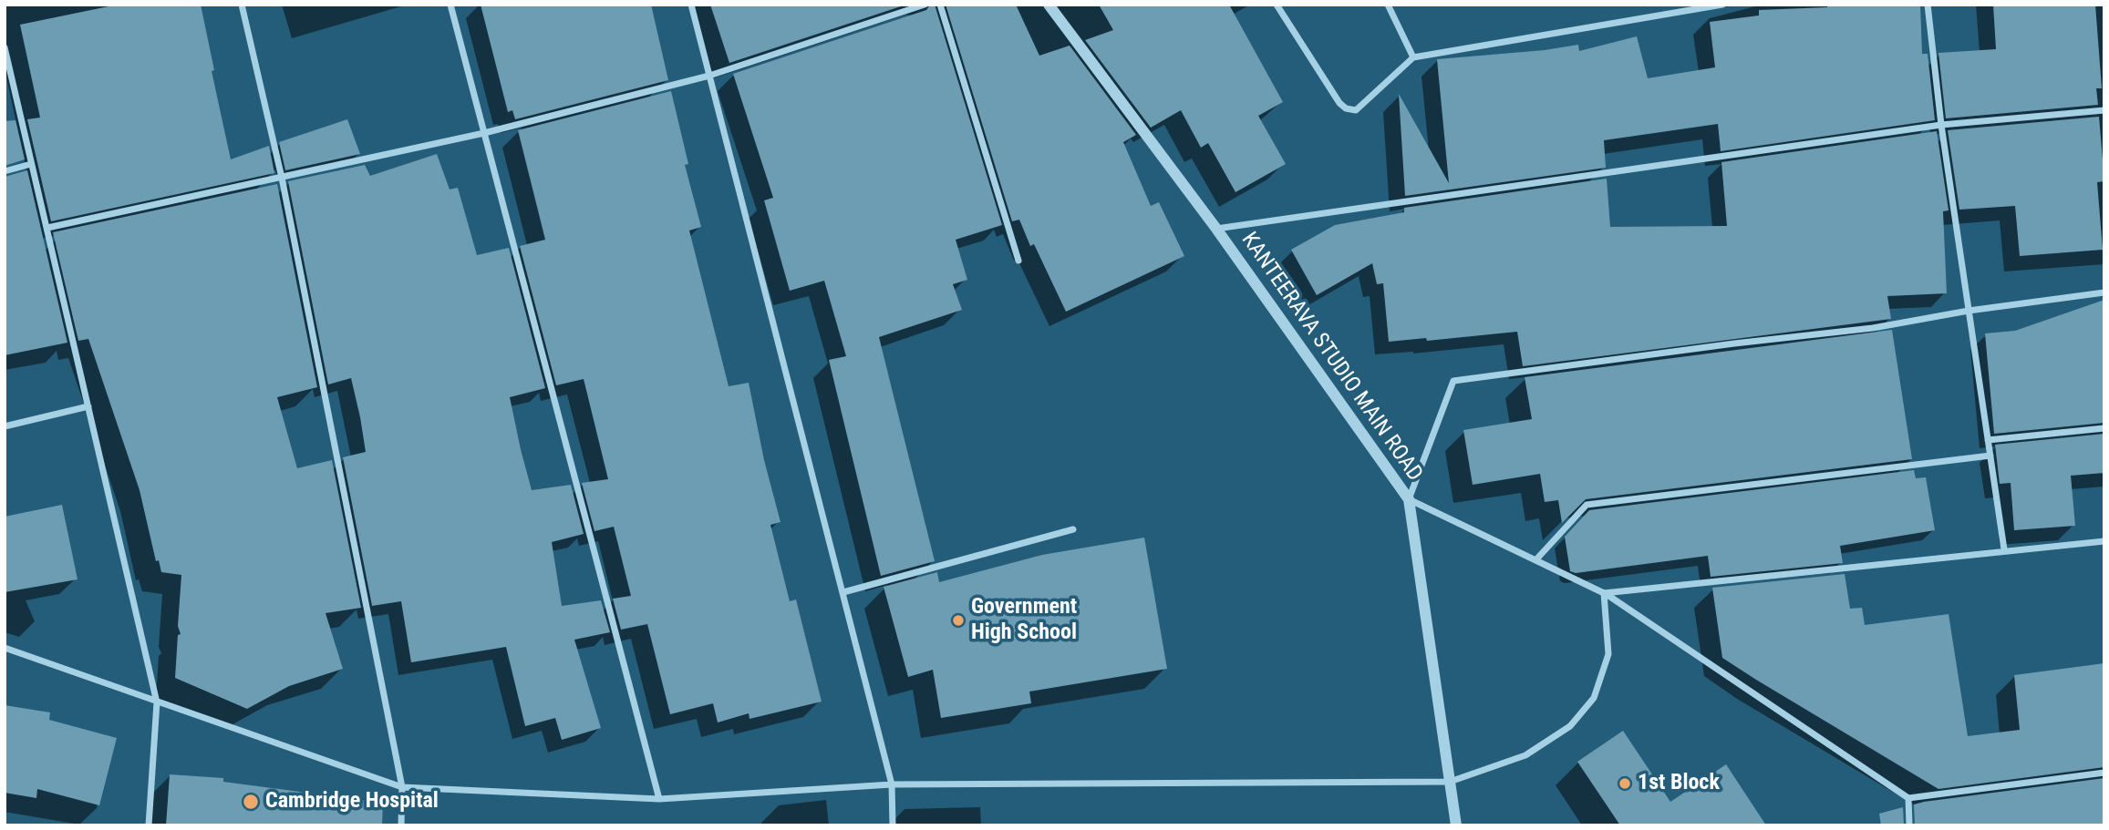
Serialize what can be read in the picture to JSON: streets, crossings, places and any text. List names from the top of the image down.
{
  "streets": {
    "street": ["KANTEERAVA STUDIO MAIN ROAD"]
  },
  "places": ["Government High School", "1st Block", "Cambridge Hospital"]
}
